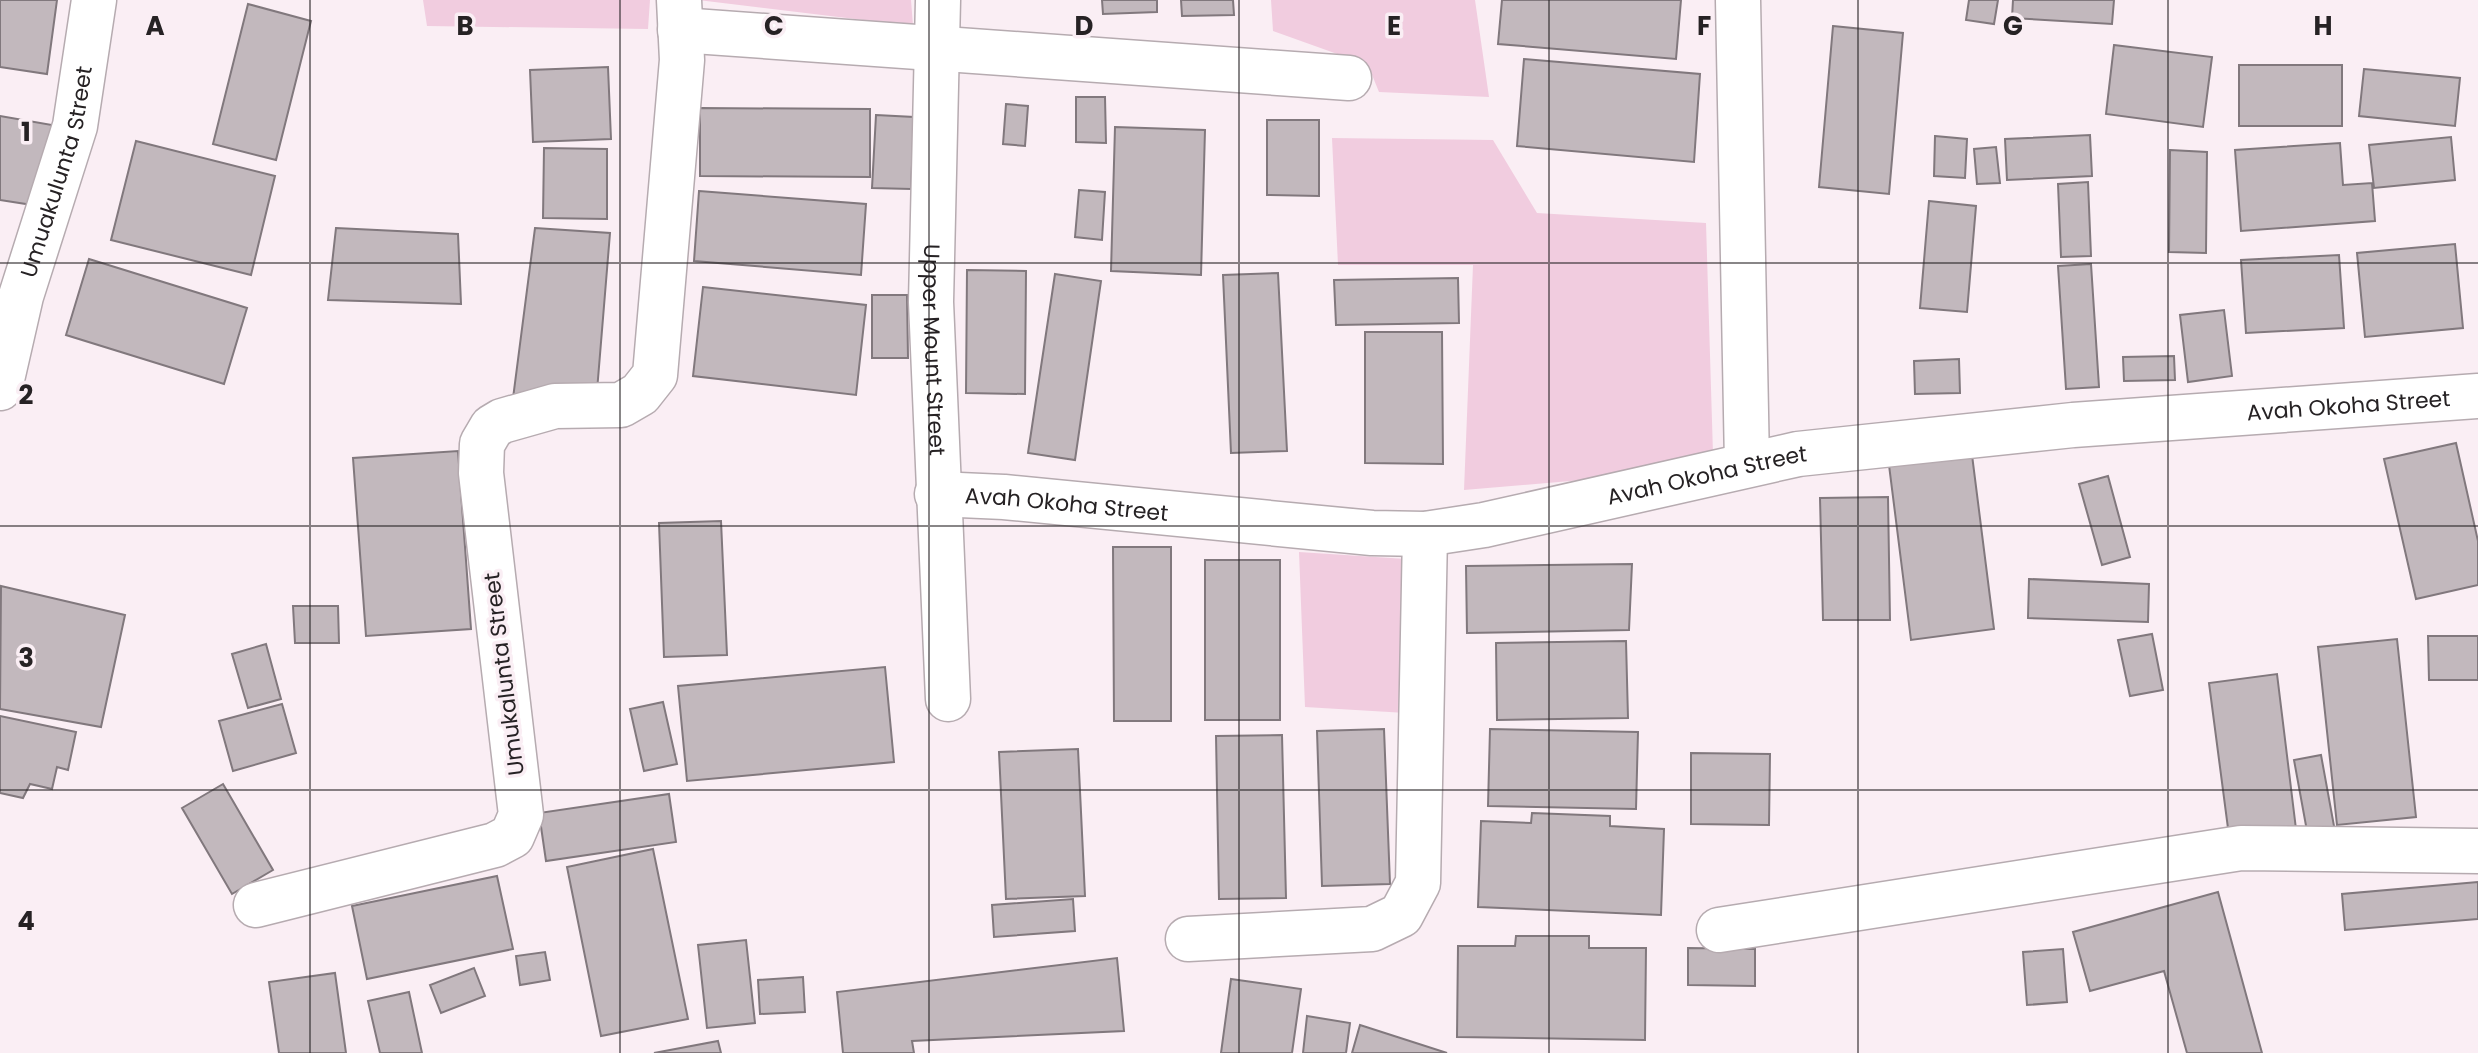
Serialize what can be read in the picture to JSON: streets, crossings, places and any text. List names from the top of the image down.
{
  "streets": {
    "street": [
      "Umuakulunta Street",
      "Upper Mount Street",
      "Avah Okoha Street",
      "Umukalunta Street"
    ]
  },
  "crossings": [
    ["Upper Mount Street", "Avah Okoha Street"]
  ],
  "grid": {
    "columns": [
      "A",
      "B",
      "C",
      "D",
      "E",
      "F",
      "G",
      "H"
    ],
    "rows": [
      "1",
      "2",
      "3",
      "4"
    ]
  }
}
